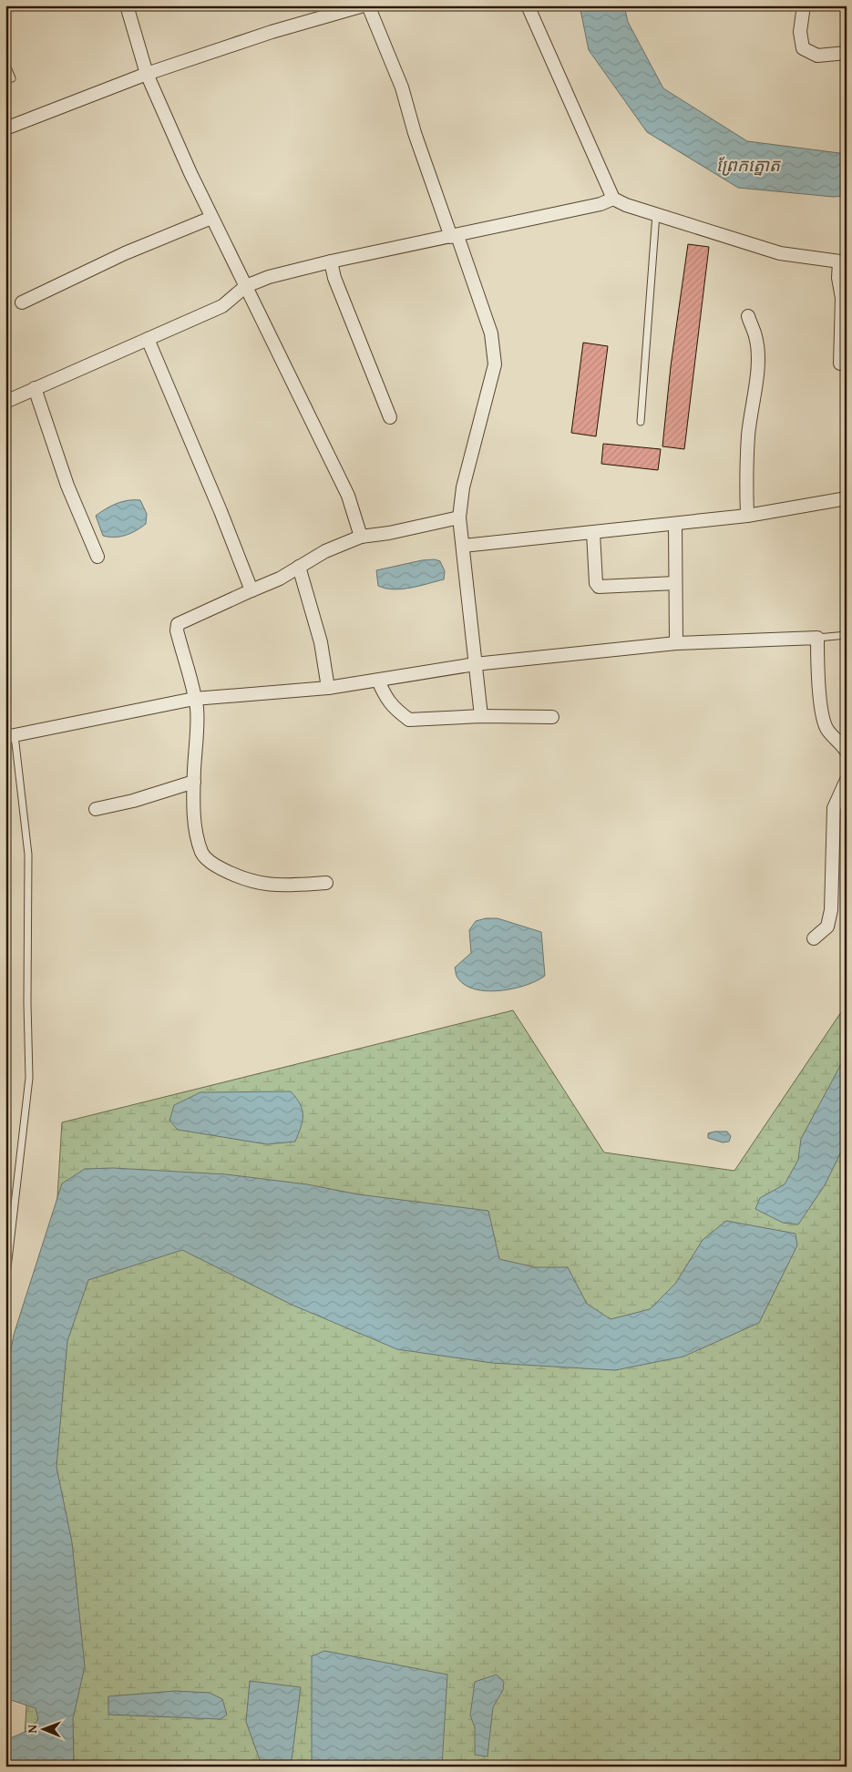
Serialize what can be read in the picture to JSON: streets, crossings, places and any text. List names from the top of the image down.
{
  "water": ["ព្រែកត្នោត"],
  "north": "left"
}
